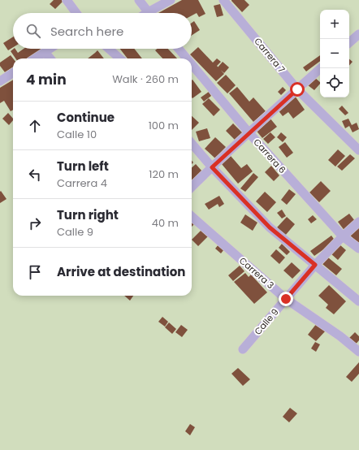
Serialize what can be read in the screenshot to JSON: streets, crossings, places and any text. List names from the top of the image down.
{
  "streets": {
    "street": [
      "Carrera 7",
      "Carrera 6",
      "Carrera 3",
      "Calle 9"
    ]
  },
  "crossings": [
    ["Carrera 6", "Calle 9"],
    ["Carrera 3", "Calle 9"]
  ],
  "page": {
    "map_buttons": ["+", "−"],
    "search": "Search here",
    "heading": ["4 min", "Walk · 260 m"],
    "list": [
      ["Continue", "Calle 10", "100 m"],
      ["Turn left", "Carrera 4", "120 m"],
      ["Turn right", "Calle 9", "40 m"],
      "Arrive at destination"
    ]
  }
}
